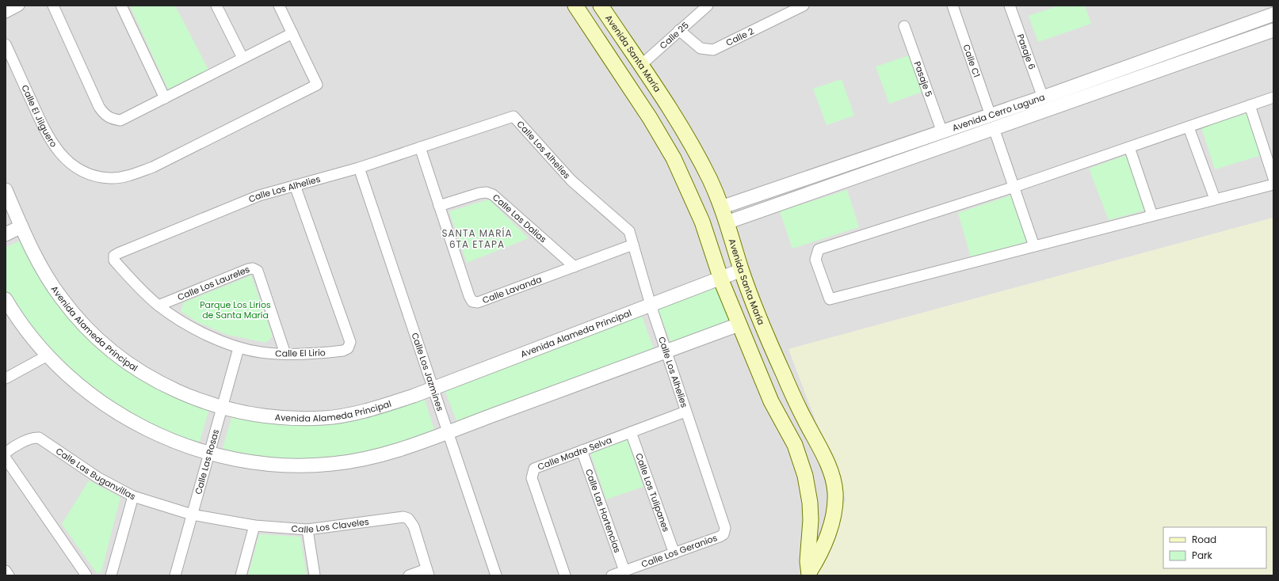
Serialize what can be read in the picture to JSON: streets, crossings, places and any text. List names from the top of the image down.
{
  "streets": {
    "main road": ["Avenida Santa María"],
    "street": [
      "Calle 25",
      "Calle 2",
      "Pasaje 6",
      "Calle C1",
      "Pasaje 5",
      "Avenida Cerro Laguna",
      "Calle El Jilguero",
      "Calle Los Alhelies",
      "Calle Las Dalias",
      "Calle Los Laureles",
      "Calle Lavanda",
      "Avenida Alameda Principal",
      "Calle El Lirio",
      "Calle Los Jazmines",
      "Calle Madre Selva",
      "Calle Las Rosas",
      "Calle Las Buganvillas",
      "Calle Los Tulipanes",
      "Calle Las Hortencias",
      "Calle Los Claveles",
      "Calle Los Geranios"
    ]
  },
  "crossings": [
    ["Calle 25", "Calle 2"],
    ["Calle 25", "Avenida Santa María"],
    ["Pasaje 6", "Avenida Cerro Laguna"],
    ["Avenida Santa María", "Avenida Cerro Laguna"],
    ["Avenida Santa María", "Avenida Alameda Principal"],
    ["Calle C1", "Avenida Cerro Laguna"],
    ["Pasaje 5", "Avenida Cerro Laguna"],
    ["Calle Los Alhelies", "Calle Lavanda"],
    ["Calle Los Alhelies", "Avenida Alameda Principal"],
    ["Calle Los Alhelies", "Calle El Lirio"],
    ["Calle Los Alhelies", "Calle Los Jazmines"],
    ["Calle Los Alhelies", "Calle Madre Selva"],
    ["Calle Los Alhelies", "Calle Los Geranios"],
    ["Calle Las Dalias", "Calle Lavanda"],
    ["Calle Los Laureles", "Calle El Lirio"],
    ["Avenida Alameda Principal", "Calle Los Jazmines"],
    ["Avenida Alameda Principal", "Calle Las Rosas"],
    ["Calle El Lirio", "Calle Las Rosas"],
    ["Calle Madre Selva", "Calle Los Tulipanes"],
    ["Calle Madre Selva", "Calle Las Hortencias"],
    ["Calle Las Rosas", "Calle Las Buganvillas"],
    ["Calle Las Rosas", "Calle Los Claveles"],
    ["Calle Las Buganvillas", "Calle Los Claveles"],
    ["Calle Los Tulipanes", "Calle Los Geranios"],
    ["Calle Las Hortencias", "Calle Los Geranios"]
  ],
  "districts": ["SANTA MARÍA 6TA ETAPA"],
  "parks": ["Parque Los Lirios de Santa María"],
  "legend": ["Road", "Park"]
}
